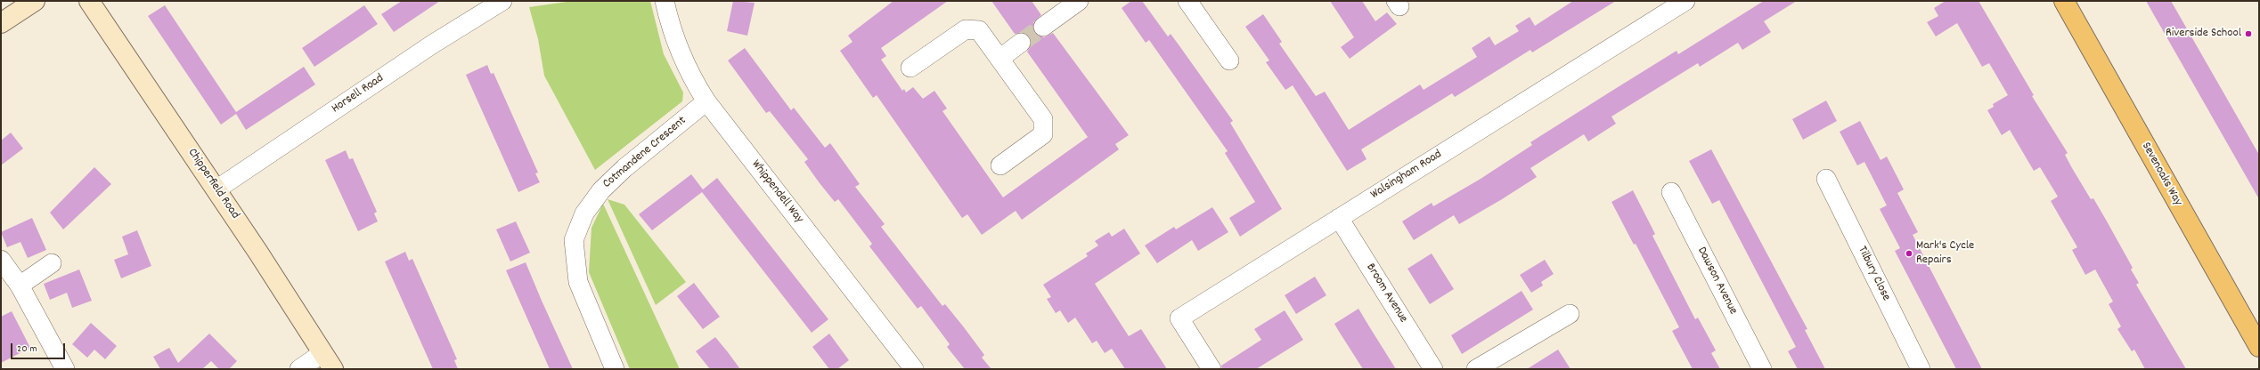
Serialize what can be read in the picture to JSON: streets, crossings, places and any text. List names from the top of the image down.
{
  "streets": {
    "main road": ["Sevenoaks Way"],
    "street": [
      "Horsell Road",
      "Cotmandene Crescent",
      "Walsingham Road",
      "Chipperfield Road",
      "Whippendell Way",
      "Tilbury Close",
      "Dawson Avenue",
      "Broom Avenue"
    ]
  },
  "crossings": [
    ["Horsell Road", "Chipperfield Road"],
    ["Cotmandene Crescent", "Whippendell Way"],
    ["Walsingham Road", "Broom Avenue"]
  ],
  "places": ["Riverside School", "Mark's Cycle Repairs"],
  "scale_bar": "20 m"
}
